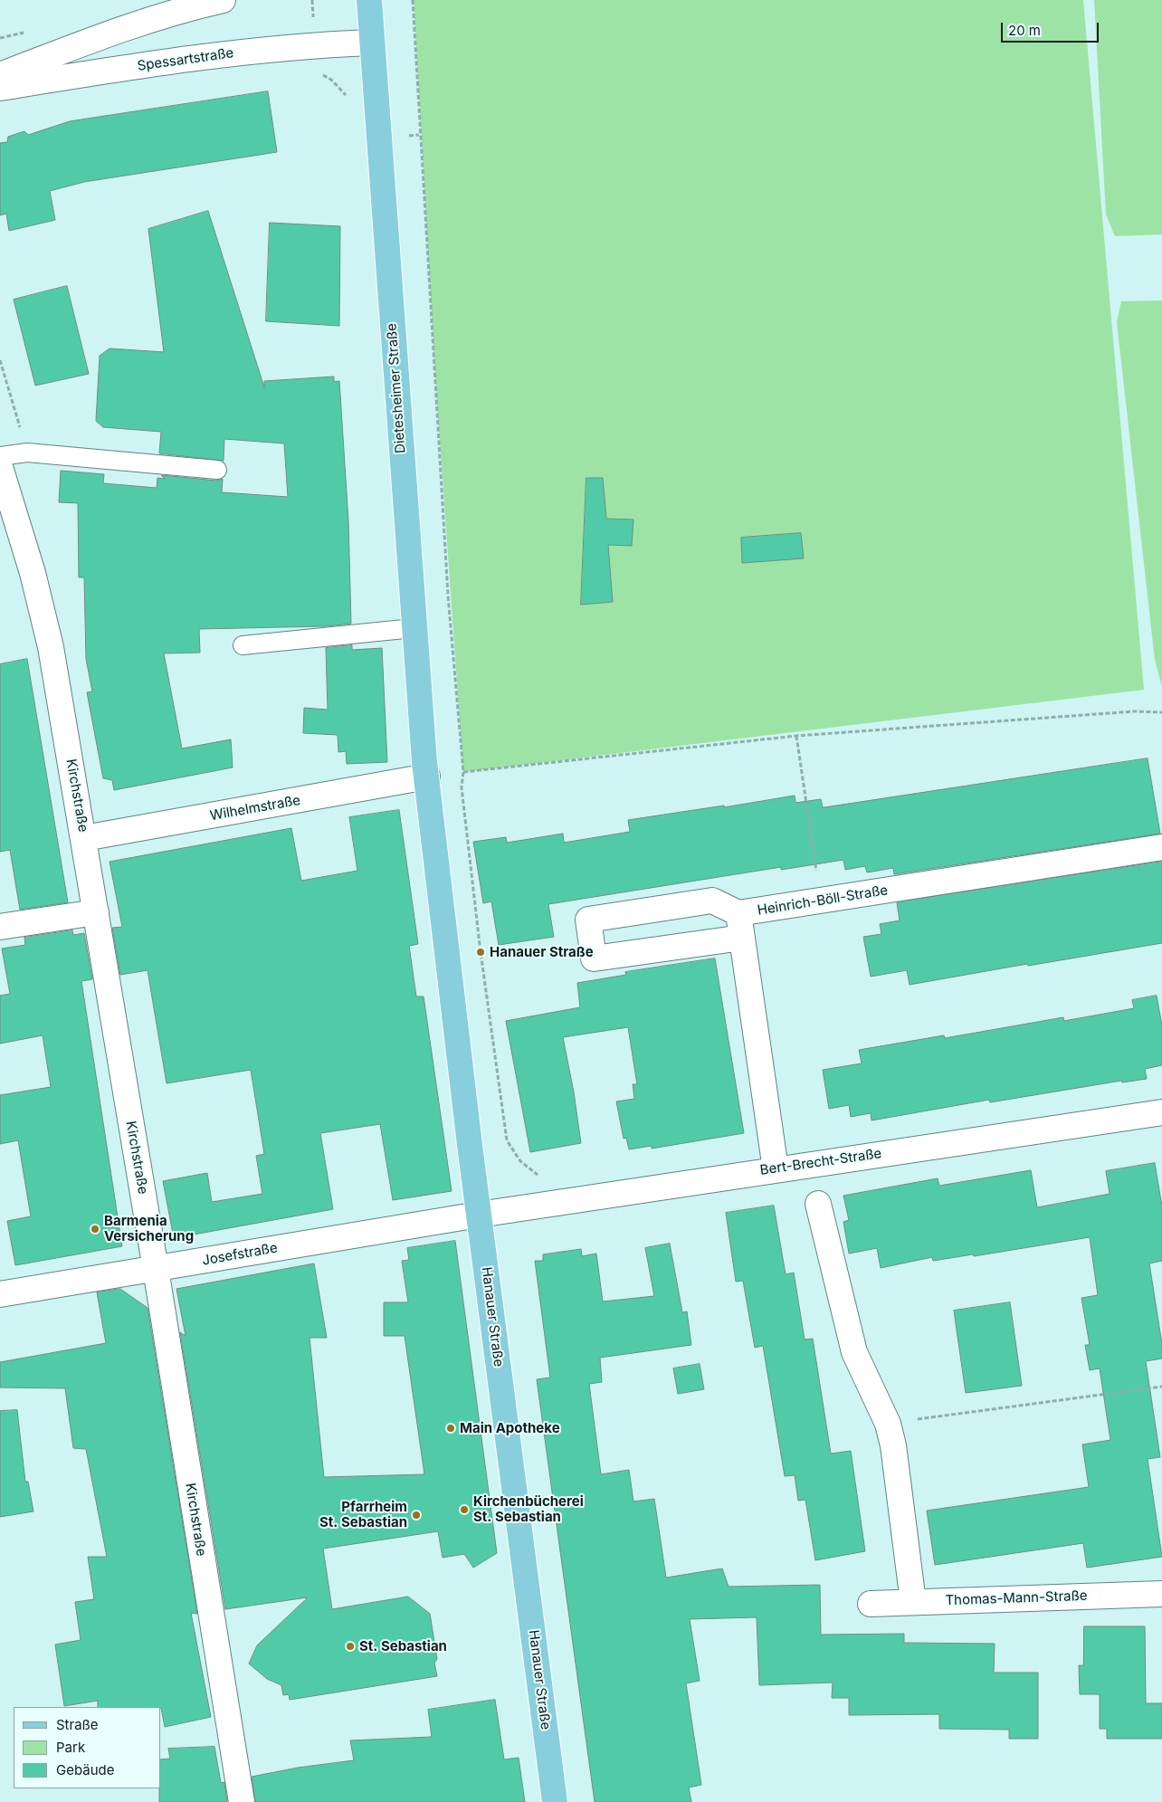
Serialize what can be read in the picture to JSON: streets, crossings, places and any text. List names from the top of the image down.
{
  "streets": {
    "main road": ["Dietesheimer Straße", "Hanauer Straße"],
    "street": [
      "Spessartstraße",
      "Kirchstraße",
      "Wilhelmstraße",
      "Heinrich-Böll-Straße",
      "Bert-Brecht-Straße",
      "Josefstraße",
      "Thomas-Mann-Straße"
    ]
  },
  "crossings": [
    ["Spessartstraße", "Dietesheimer Straße"],
    ["Dietesheimer Straße", "Wilhelmstraße"],
    ["Dietesheimer Straße", "Hanauer Straße"],
    ["Kirchstraße", "Wilhelmstraße"],
    ["Kirchstraße", "Josefstraße"],
    ["Wilhelmstraße", "Hanauer Straße"],
    ["Heinrich-Böll-Straße", "Bert-Brecht-Straße"],
    ["Bert-Brecht-Straße", "Josefstraße"],
    ["Bert-Brecht-Straße", "Hanauer Straße"],
    ["Josefstraße", "Hanauer Straße"]
  ],
  "places": [
    "Hanauer Straße",
    "Barmenia Versicherung",
    "Main Apotheke",
    "Kirchenbücherei St. Sebastian",
    "Pfarrheim St. Sebastian",
    "St. Sebastian"
  ],
  "legend": ["Straße", "Park", "Gebäude"],
  "scale_bar": "20 m"
}
